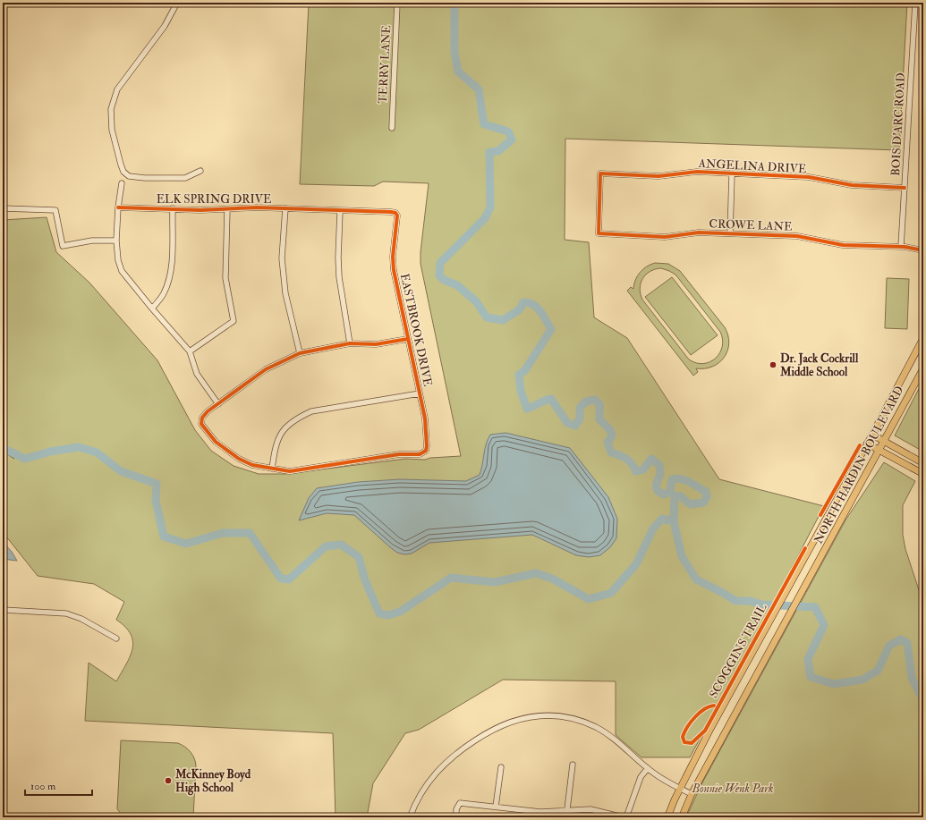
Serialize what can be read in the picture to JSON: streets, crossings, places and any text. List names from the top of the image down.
{
  "streets": {
    "main road": ["NORTH HARDIN BOULEVARD"],
    "street": [
      "TERRY LANE",
      "BOIS D'ARC ROAD",
      "ANGELINA DRIVE",
      "ELK SPRING DRIVE",
      "CROWE LANE",
      "EASTBROOK DRIVE"
    ],
    "cycle path": ["SCOGGINS TRAIL"]
  },
  "crossings": [
    ["BOIS D'ARC ROAD", "ANGELINA DRIVE"],
    ["BOIS D'ARC ROAD", "CROWE LANE"],
    ["ANGELINA DRIVE", "CROWE LANE"],
    ["ELK SPRING DRIVE", "EASTBROOK DRIVE"]
  ],
  "parks": ["Bonnie Wenk Park"],
  "places": ["Dr. Jack Cockrill Middle School", "McKinney Boyd High School"],
  "scale_bar": "100 m"
}
